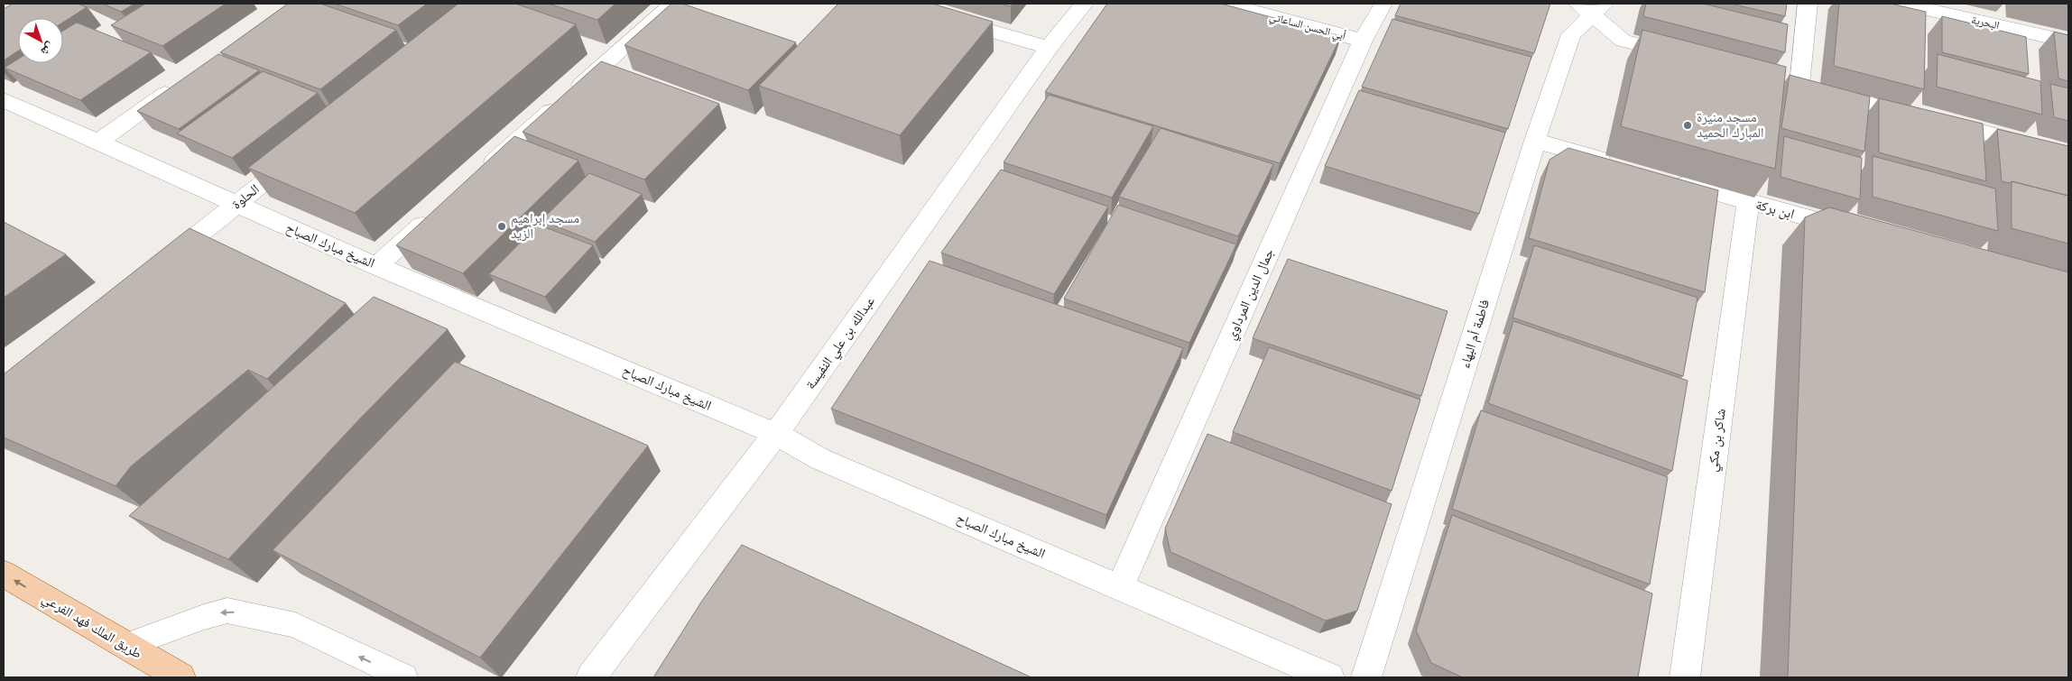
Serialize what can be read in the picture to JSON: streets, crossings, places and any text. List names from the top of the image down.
{
  "streets": {
    "main road": ["طريق الملك فهد الفرعي"],
    "street": [
      "البحرية",
      "أبي الحسن الساعاتي",
      "الحلوة",
      "ابن بركة",
      "الشيخ مبارك الصباح",
      "جمال الدين المرداوي",
      "فاطمة أم البهاء",
      "عبدالله بن علي النفيسة",
      "شاكر بن مكي"
    ]
  },
  "crossings": [
    ["أبي الحسن الساعاتي", "جمال الدين المرداوي"],
    ["الحلوة", "الشيخ مبارك الصباح"],
    ["ابن بركة", "شاكر بن مكي"],
    ["الشيخ مبارك الصباح", "جمال الدين المرداوي"],
    ["الشيخ مبارك الصباح", "عبدالله بن علي النفيسة"]
  ],
  "one_way": ["طريق الملك فهد الفرعي"],
  "places": ["مسجد منيرة المبارك الحميد", "مسجد إبراهيم الزيد"],
  "north": "bottom right"
}
